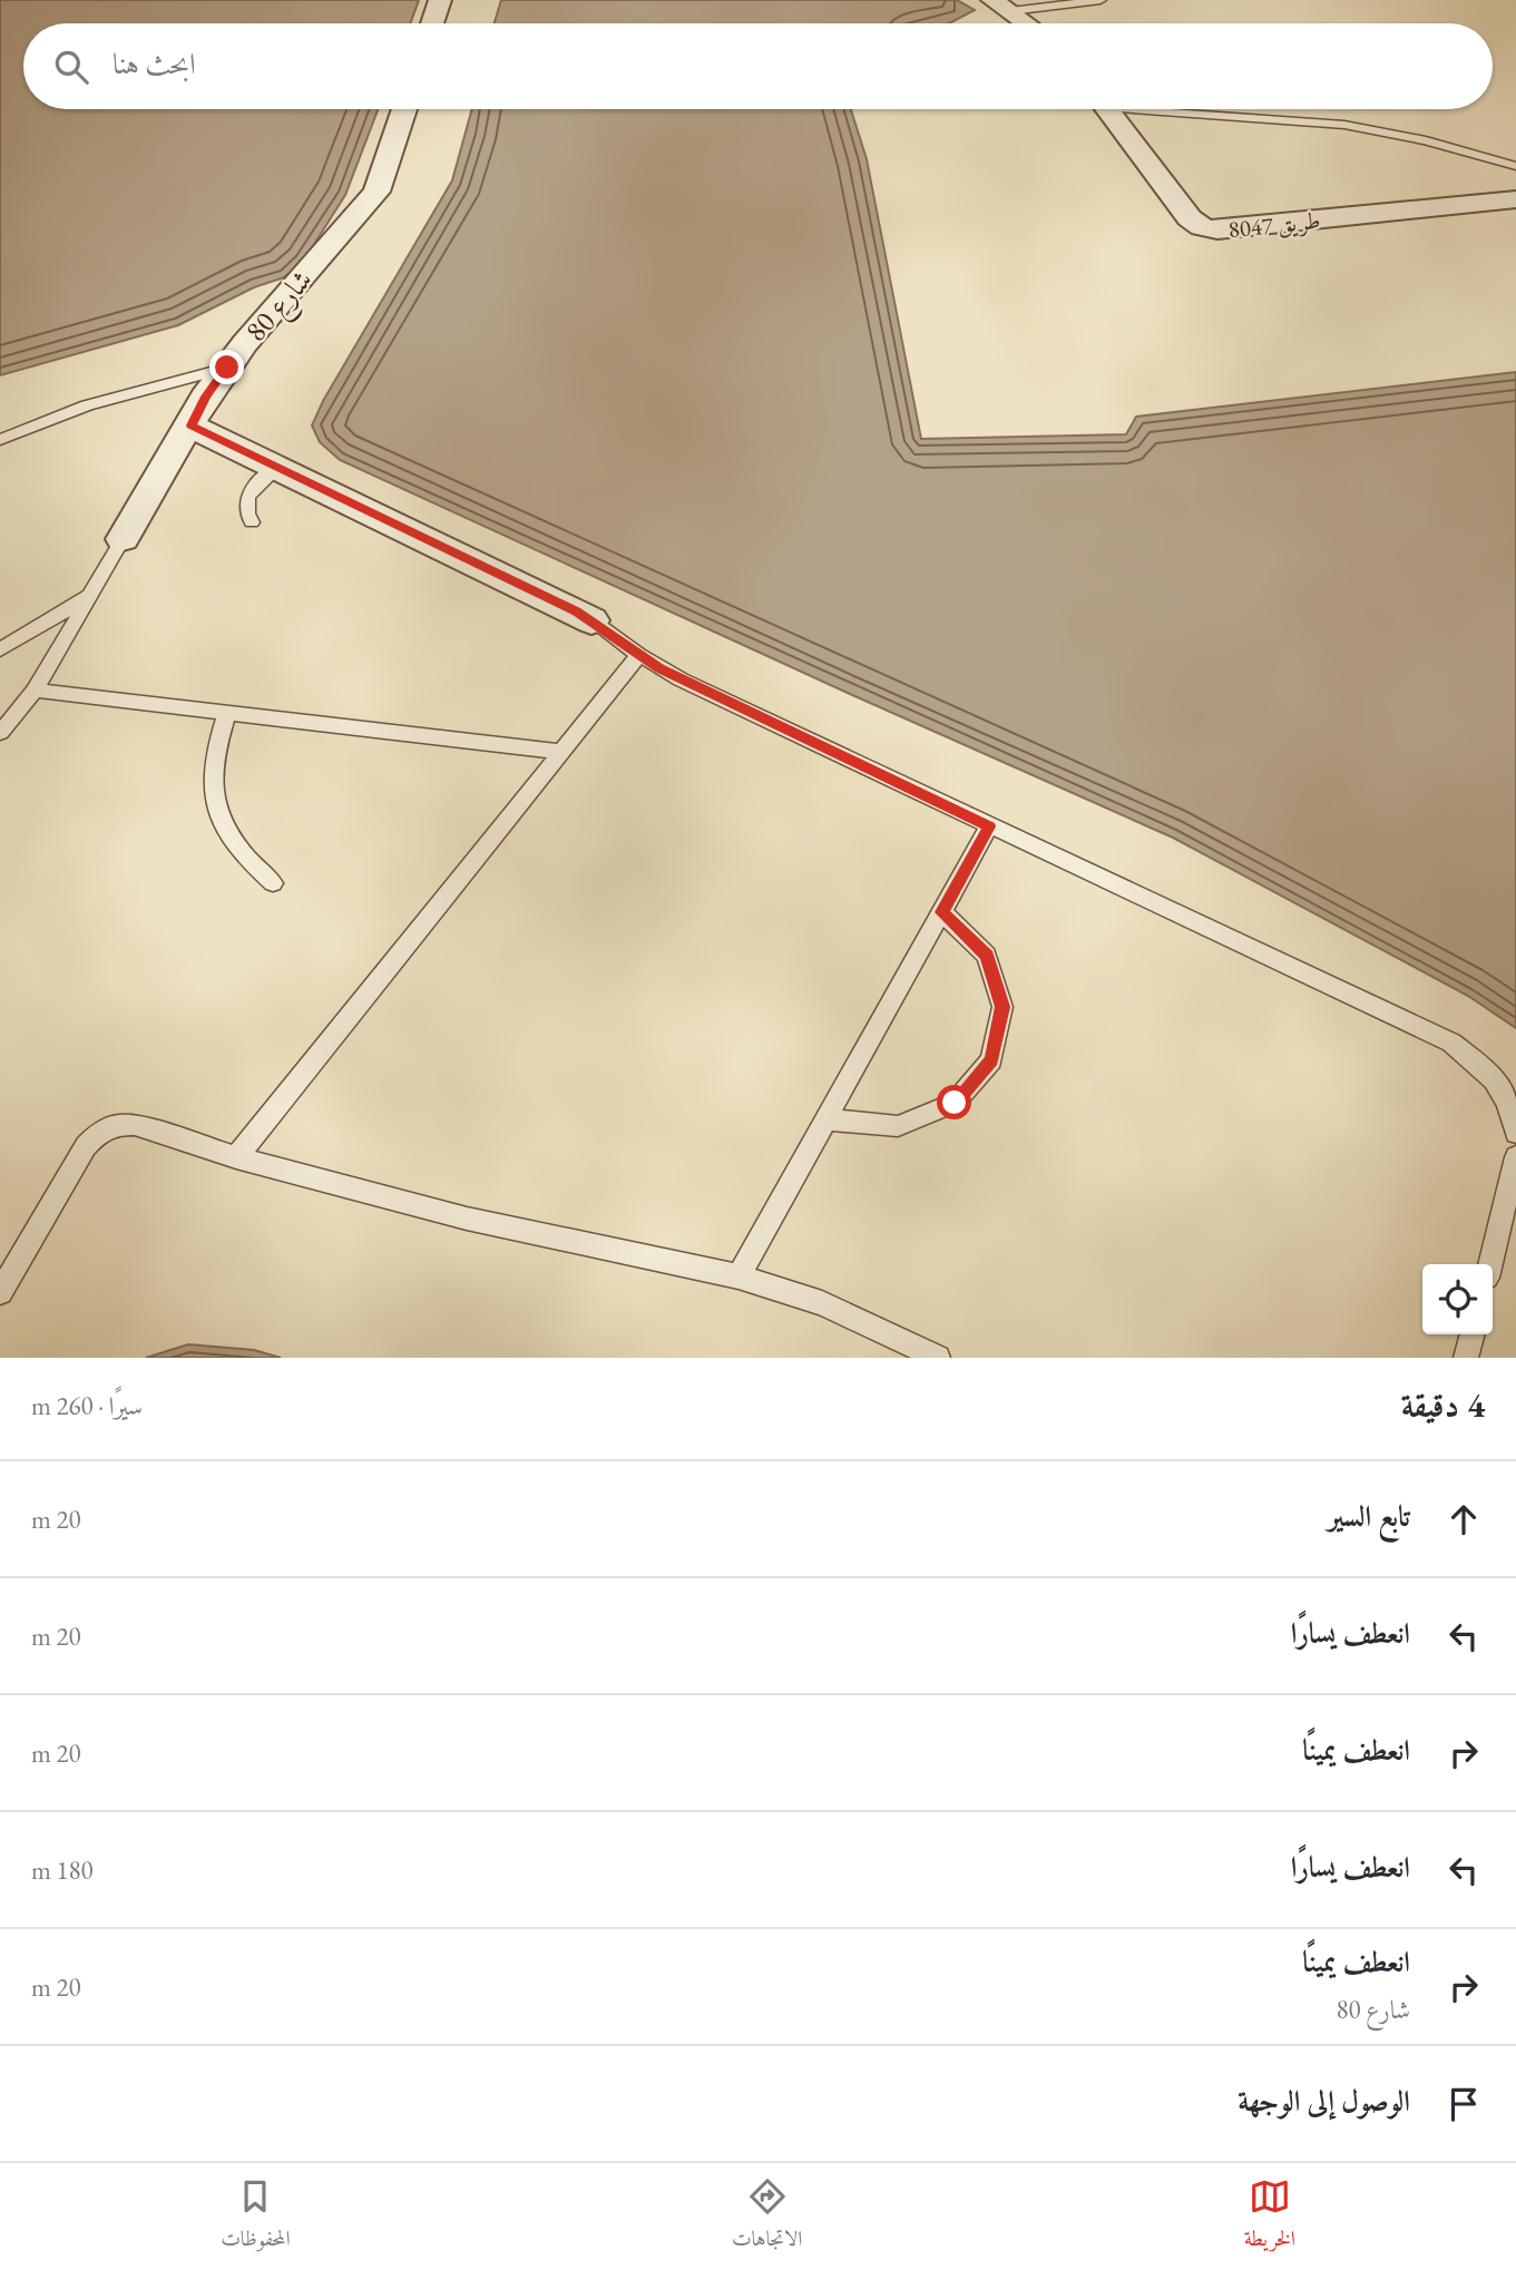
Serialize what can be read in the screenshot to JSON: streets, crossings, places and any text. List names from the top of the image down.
{
  "streets": {
    "street": ["طريق 8047", "شارع 80"]
  },
  "page": {
    "search": "ابحث هنا",
    "heading": ["4 دقيقة", "سيرًا · 260 m"],
    "list": [
      ["تابع السير", "20 m"],
      ["انعطف يسارًا", "20 m"],
      ["انعطف يمينًا", "20 m"],
      ["انعطف يسارًا", "180 m"],
      ["انعطف يمينًا", "شارع 80", "20 m"],
      "الوصول إلى الوجهة"
    ],
    "nav": ["الخريطة", "الاتجاهات", "المحفوظات"]
  }
}
